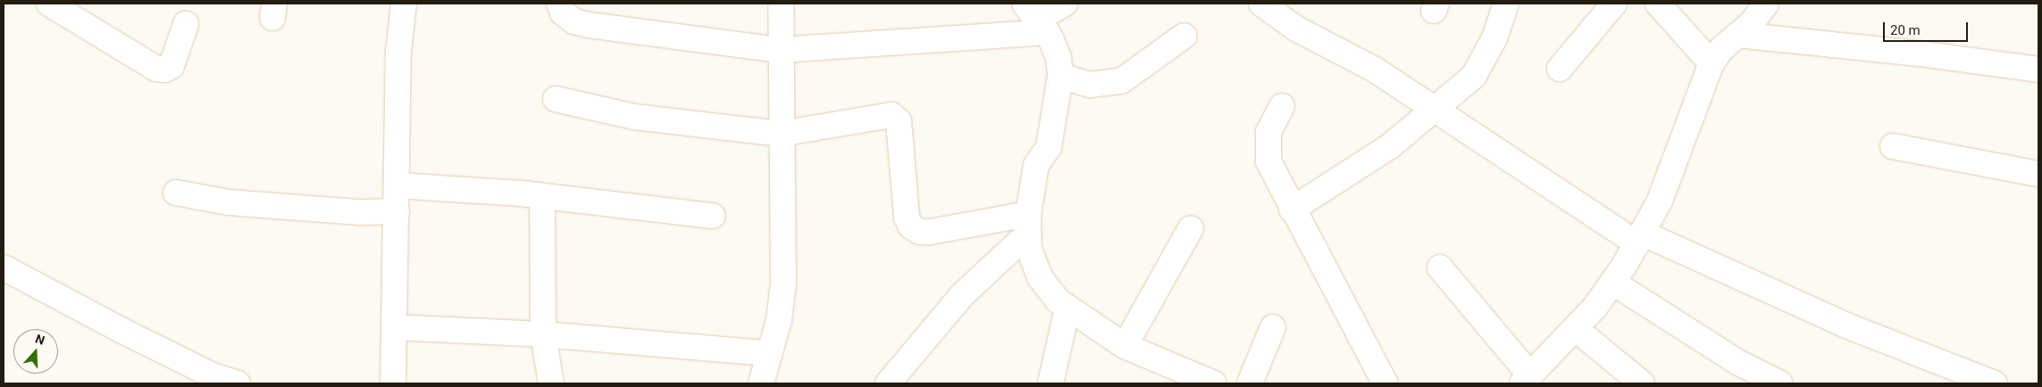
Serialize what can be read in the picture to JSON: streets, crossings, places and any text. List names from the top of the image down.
{
  "scale_bar": "20 m",
  "north": "top"
}
